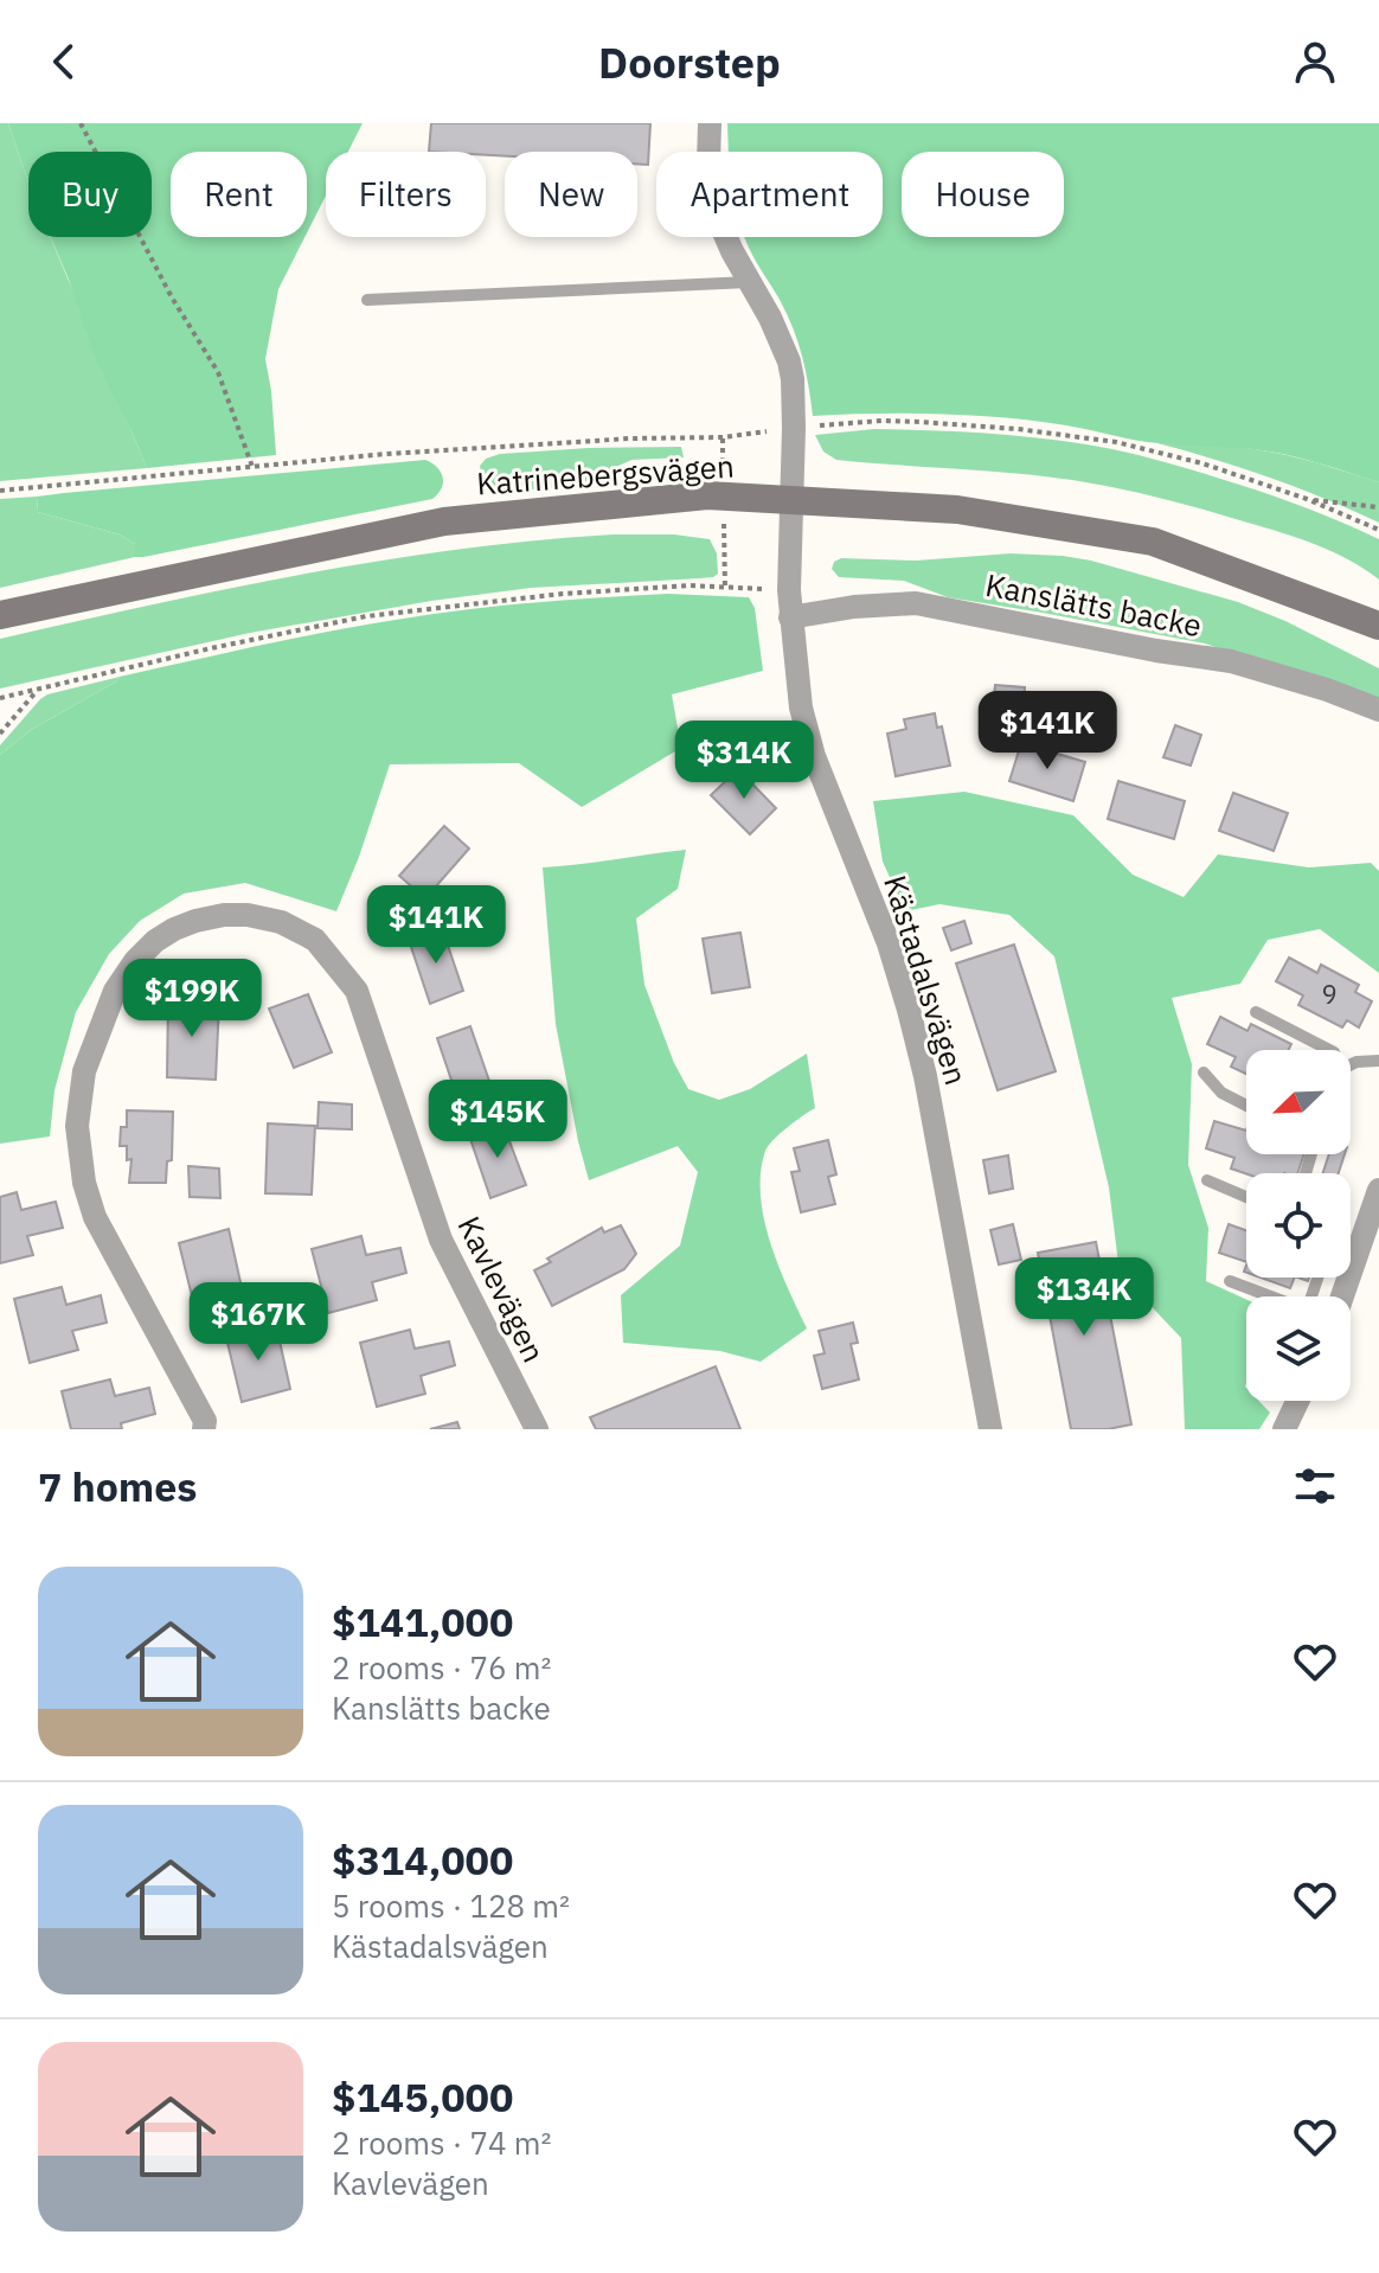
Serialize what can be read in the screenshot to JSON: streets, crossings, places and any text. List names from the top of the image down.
{
  "streets": {
    "street": [
      "Katrinebergsvägen",
      "Kanslätts backe",
      "Kästadalsvägen",
      "Kavlevägen"
    ]
  },
  "crossings": [
    ["Katrinebergsvägen", "Kästadalsvägen"],
    ["Kanslätts backe", "Kästadalsvägen"]
  ],
  "house_numbers": ["9"],
  "north": "bottom left",
  "page": {
    "header": "Doorstep",
    "chip": [
      "Buy",
      "Rent",
      "Filters",
      "New",
      "Apartment",
      "House"
    ],
    "price": [
      "$141K",
      "$314K",
      "$141K",
      "$199K",
      "$145K",
      "$134K",
      "$167K"
    ],
    "heading": "7 homes",
    "list": [
      {
        "name": "$141,000",
        "note": "2 rooms · 76 m² · Kanslätts backe"
      },
      {
        "name": "$314,000",
        "note": "5 rooms · 128 m² · Kästadalsvägen"
      },
      {
        "name": "$145,000",
        "note": "2 rooms · 74 m² · Kavlevägen"
      }
    ]
  }
}
